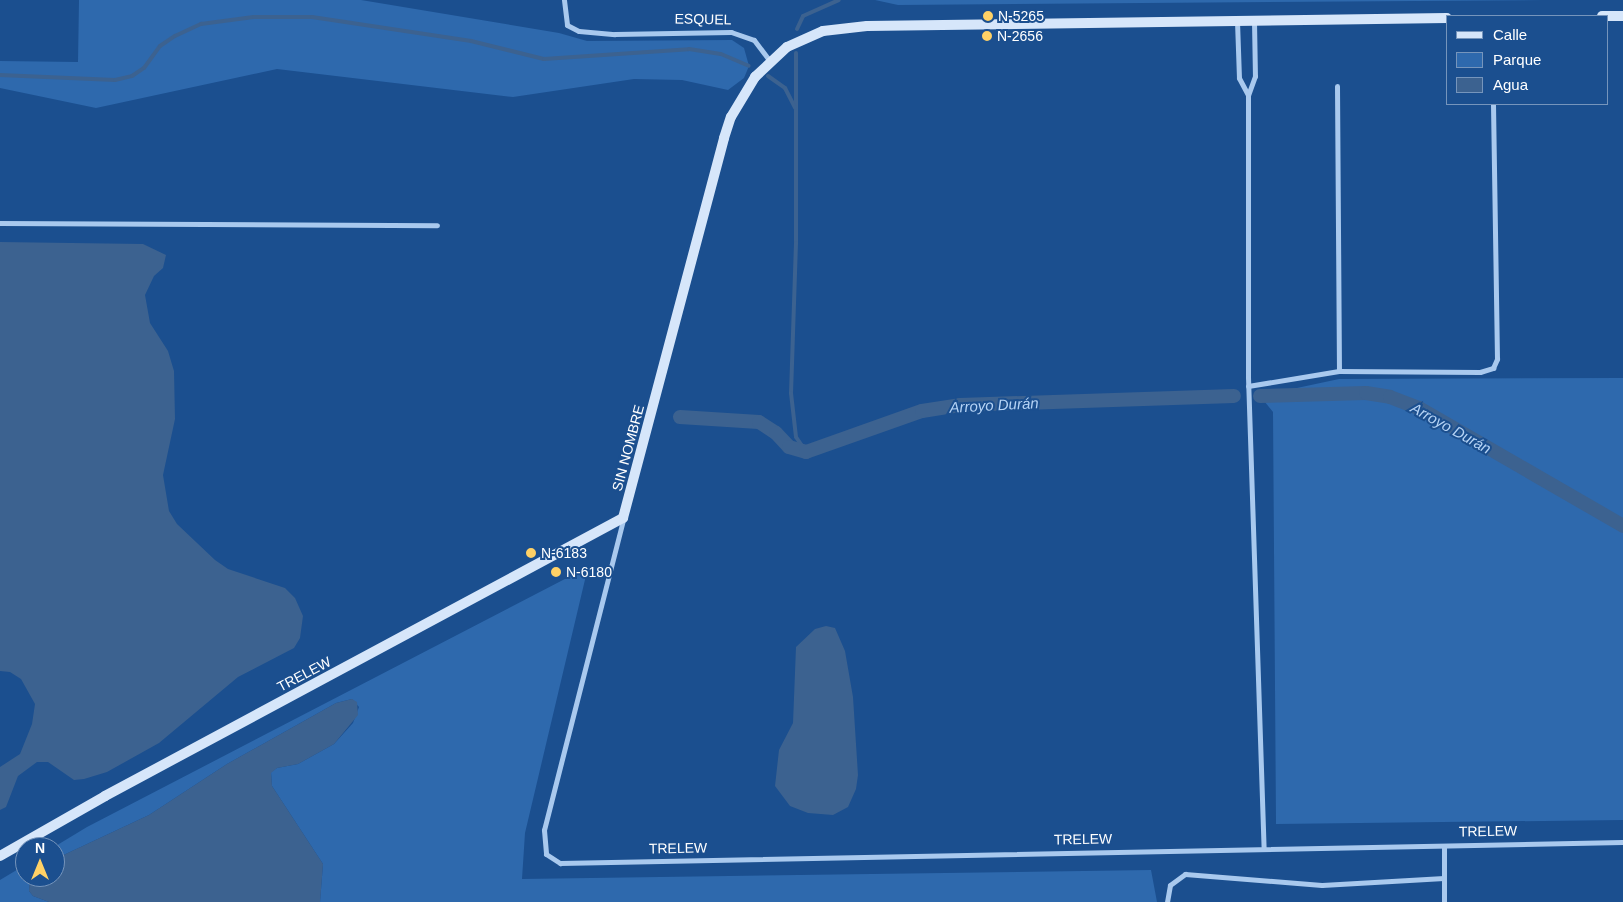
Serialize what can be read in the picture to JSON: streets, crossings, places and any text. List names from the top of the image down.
{
  "streets": {
    "main road": ["SIN NOMBRE", "TRELEW"],
    "street": ["ESQUEL"]
  },
  "crossings": [
    ["ESQUEL", "SIN NOMBRE"],
    ["SIN NOMBRE", "TRELEW"]
  ],
  "water": ["Arroyo Durán"],
  "places": [
    "N-5265",
    "N-2656",
    "N-6183",
    "N-6180"
  ],
  "legend": ["Calle", "Parque", "Agua"],
  "north": "top"
}
